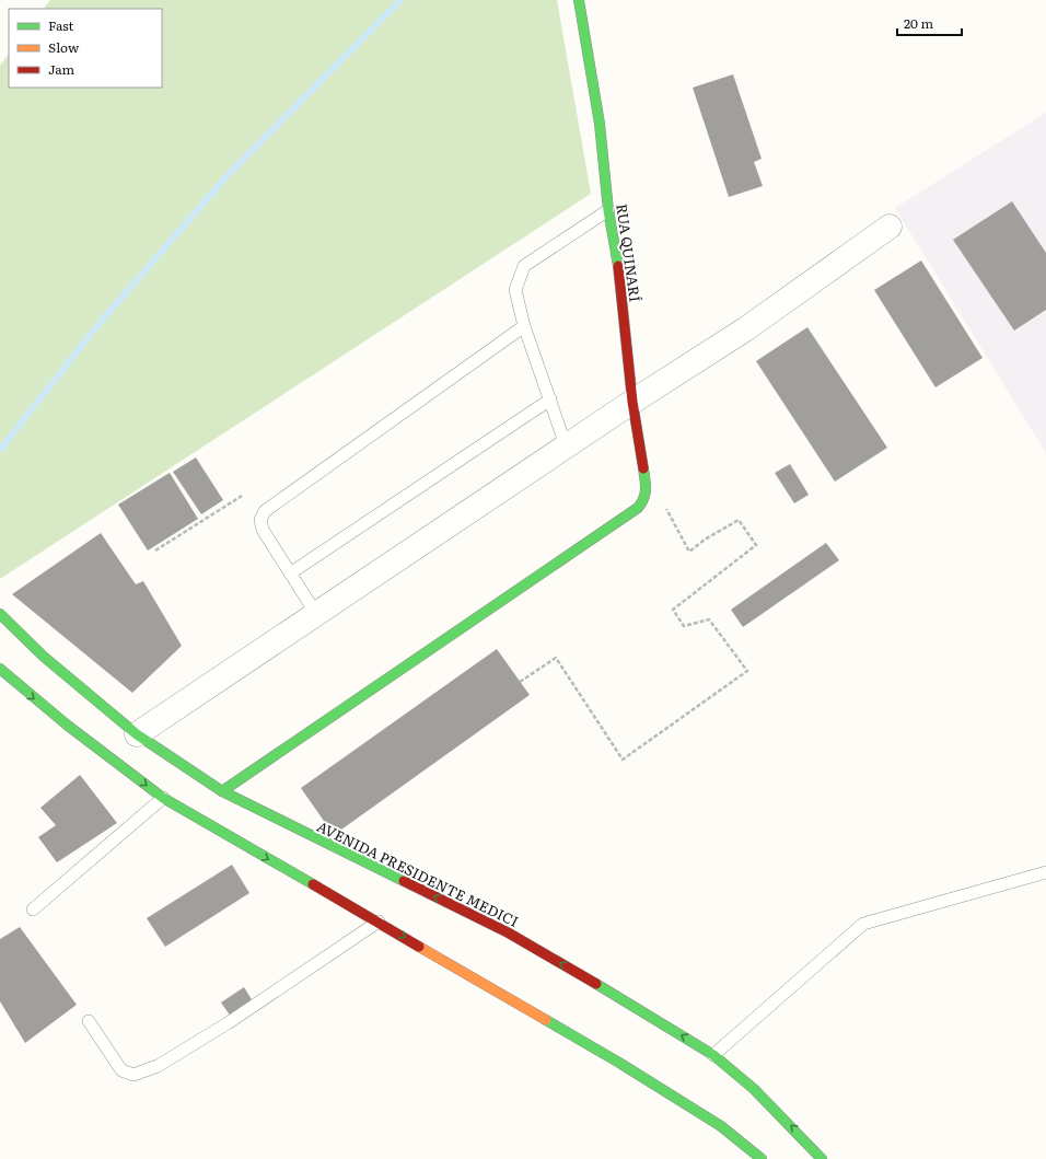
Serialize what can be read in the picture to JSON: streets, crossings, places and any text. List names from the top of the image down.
{
  "streets": {
    "street": ["RUA QUINARÍ", "AVENIDA PRESIDENTE MEDICI"]
  },
  "legend": ["Fast", "Slow", "Jam"],
  "scale_bar": "20 m"
}
